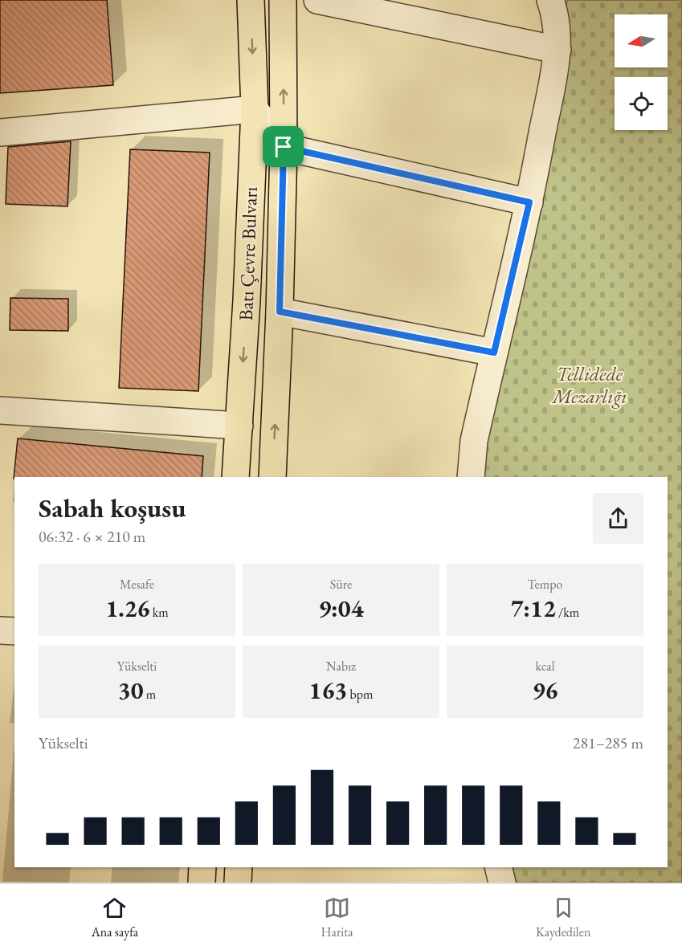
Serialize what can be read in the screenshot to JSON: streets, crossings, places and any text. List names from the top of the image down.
{
  "streets": {
    "main road": ["Batı Çevre Bulvarı"]
  },
  "parks": ["Tellidede Mezarlığı"],
  "north": "left",
  "page": {
    "heading": ["Sabah koşusu", "06:32 · 6 × 210 m"],
    "stats": [
      ["Mesafe", "1.26 km"],
      ["Süre", "9:04"],
      ["Tempo", "7:12 /km"],
      ["Yükselti", "30 m"],
      ["Nabız", "163 bpm"],
      ["kcal", "96"]
    ],
    "chart": ["Yükselti", "281–285 m"],
    "tabs": ["Ana sayfa", "Harita", "Kaydedilen"]
  }
}
